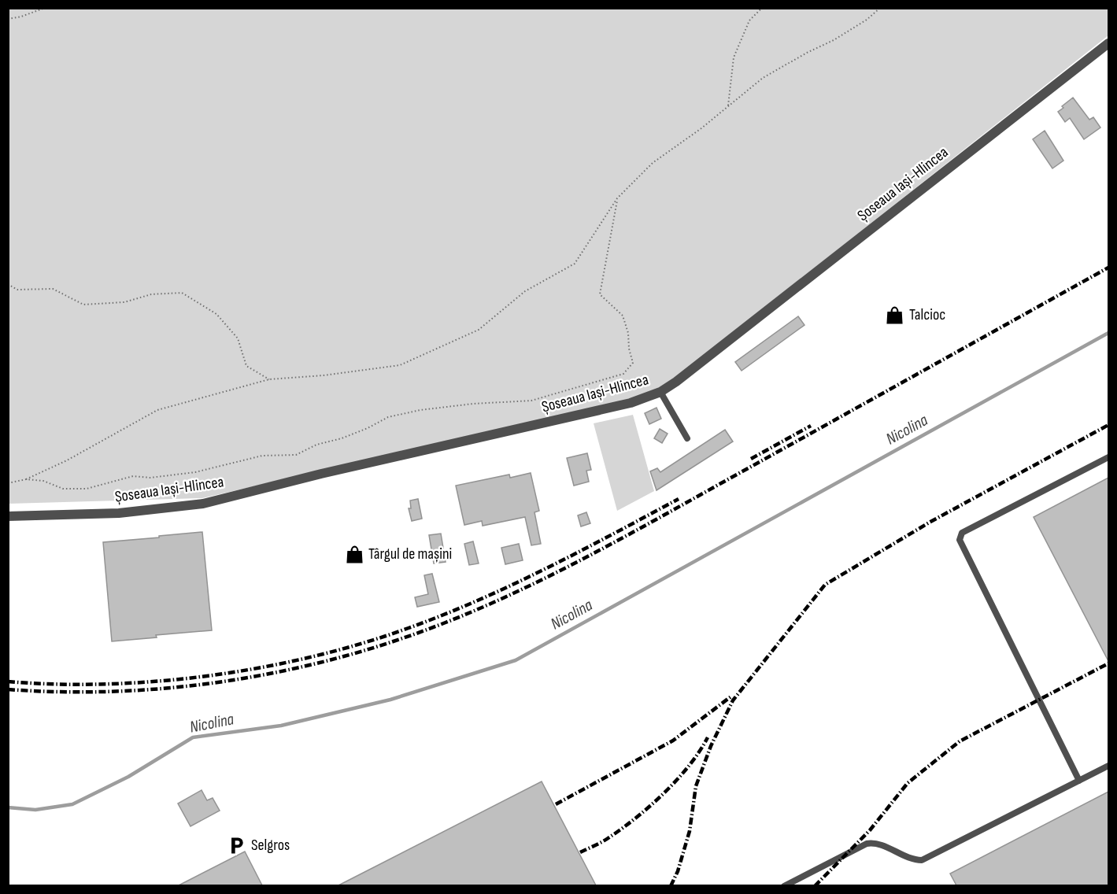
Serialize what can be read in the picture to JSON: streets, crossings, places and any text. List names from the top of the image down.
{
  "streets": {
    "street": ["Șoseaua Iași-Hlincea"]
  },
  "water": ["Nicolina"],
  "places": {
    "shop": ["Talcioc", "Târgul de mașini"],
    "parking": ["Selgros"]
  }
}
